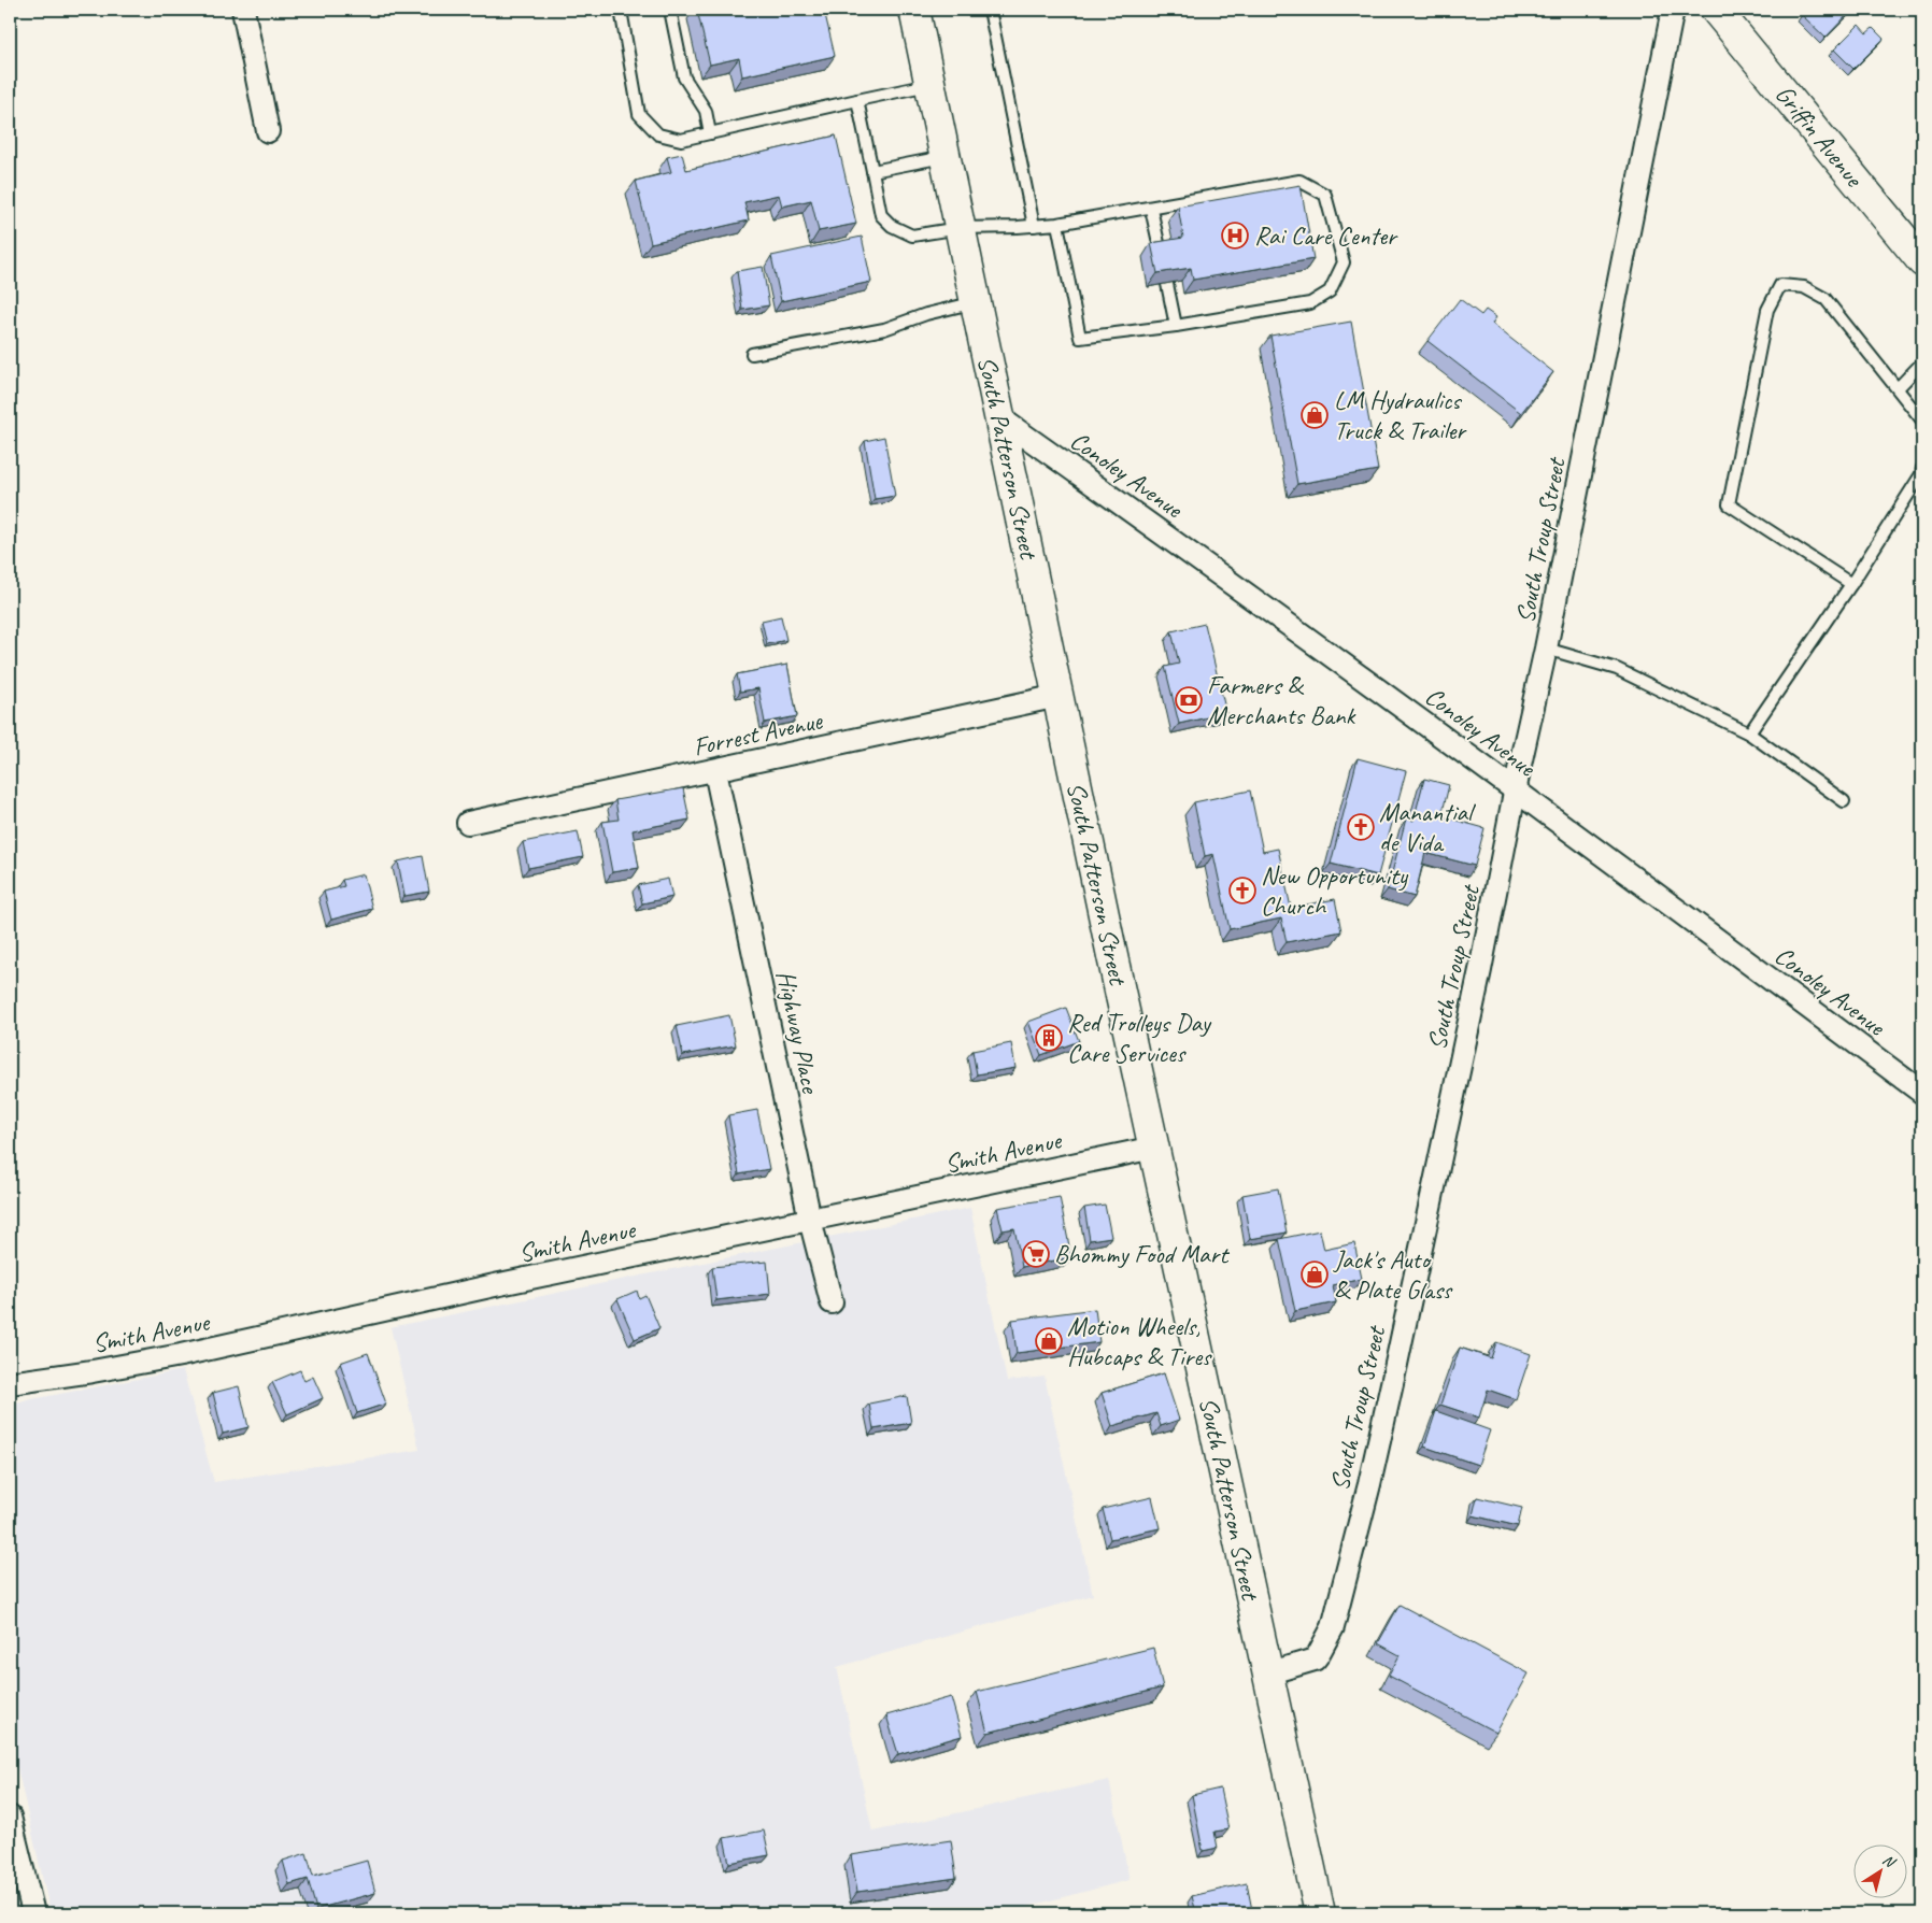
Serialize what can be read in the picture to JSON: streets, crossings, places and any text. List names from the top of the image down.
{
  "streets": {
    "main road": ["Griffin Avenue", "South Patterson Street"],
    "street": [
      "Conoley Avenue",
      "South Troup Street",
      "Forrest Avenue",
      "Highway Place",
      "Smith Avenue"
    ]
  },
  "crossings": [
    ["South Patterson Street", "Conoley Avenue"],
    ["South Patterson Street", "South Troup Street"],
    ["South Patterson Street", "Forrest Avenue"],
    ["South Patterson Street", "Smith Avenue"],
    ["Conoley Avenue", "South Troup Street"],
    ["Forrest Avenue", "Highway Place"],
    ["Highway Place", "Smith Avenue"]
  ],
  "places": {
    "hospital": ["Rai Care Center"],
    "shop": ["LM Hydraulics Truck & Trailer", "Jack's Auto & Plate Glass", "Motion Wheels, Hubcaps & Tires"],
    "bank": ["Farmers & Merchants Bank"],
    "church": ["Manantial de Vida", "New Opportunity Church"],
    "building": ["Red Trolleys Day Care Services"],
    "supermarket": ["Bhommy Food Mart"]
  },
  "north": "top right"
}
